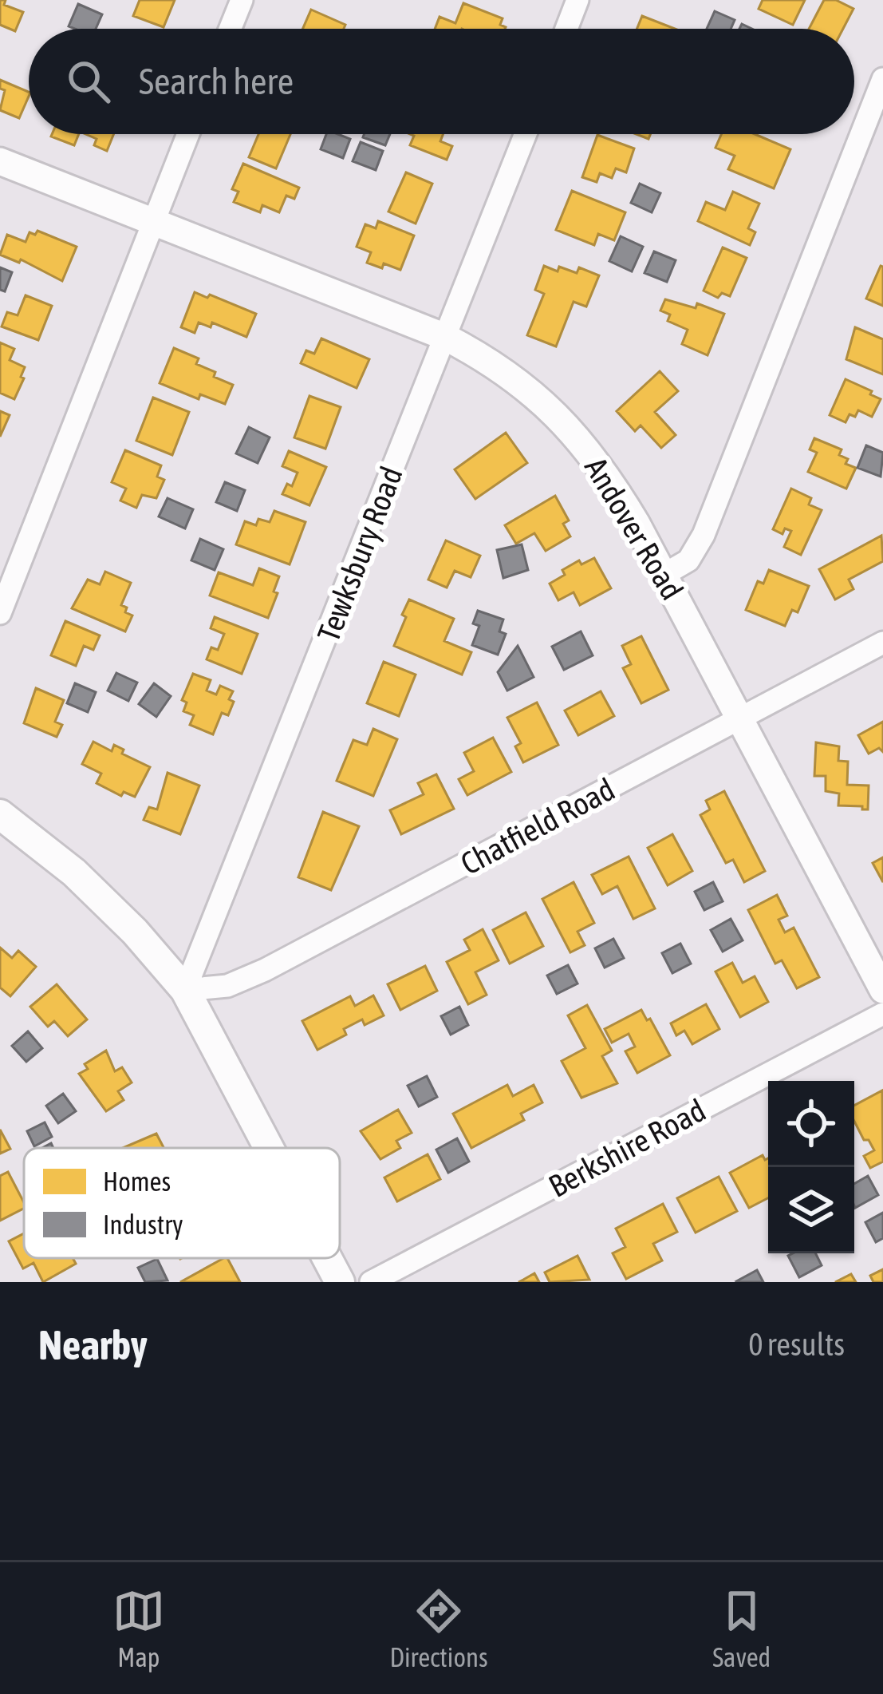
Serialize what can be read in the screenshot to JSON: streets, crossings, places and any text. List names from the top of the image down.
{
  "streets": {
    "street": [
      "Andover Road",
      "Tewksbury Road",
      "Chatfield Road",
      "Berkshire Road"
    ]
  },
  "crossings": [
    ["Andover Road", "Tewksbury Road"],
    ["Andover Road", "Chatfield Road"],
    ["Tewksbury Road", "Chatfield Road"]
  ],
  "legend": ["Homes", "Industry"],
  "page": {
    "search": "Search here",
    "heading": ["Nearby", "0 results"],
    "nav": ["Map", "Directions", "Saved"]
  }
}
